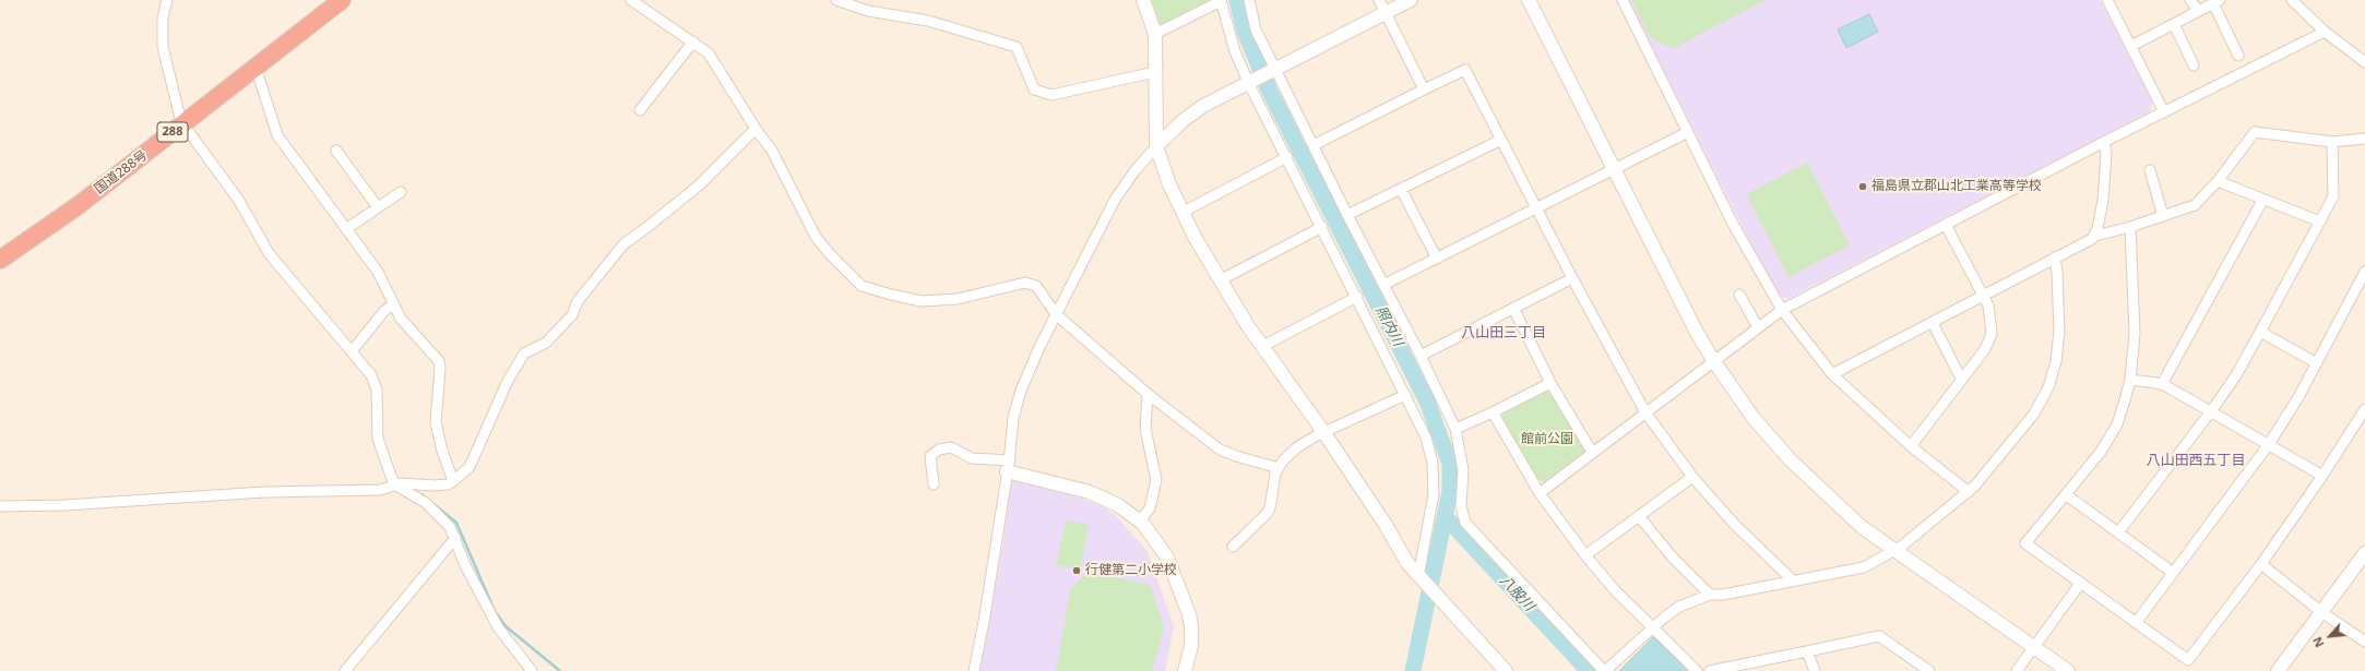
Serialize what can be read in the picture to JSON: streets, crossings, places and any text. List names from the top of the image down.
{
  "streets": {
    "highway": ["288", "国道288号"]
  },
  "districts": ["八山田三丁目", "八山田西五丁目"],
  "water": ["照内川", "八股川"],
  "parks": ["館前公園"],
  "places": ["福島県立郡山北工業高等学校", "行健第二小学校"],
  "north": "bottom left"
}
